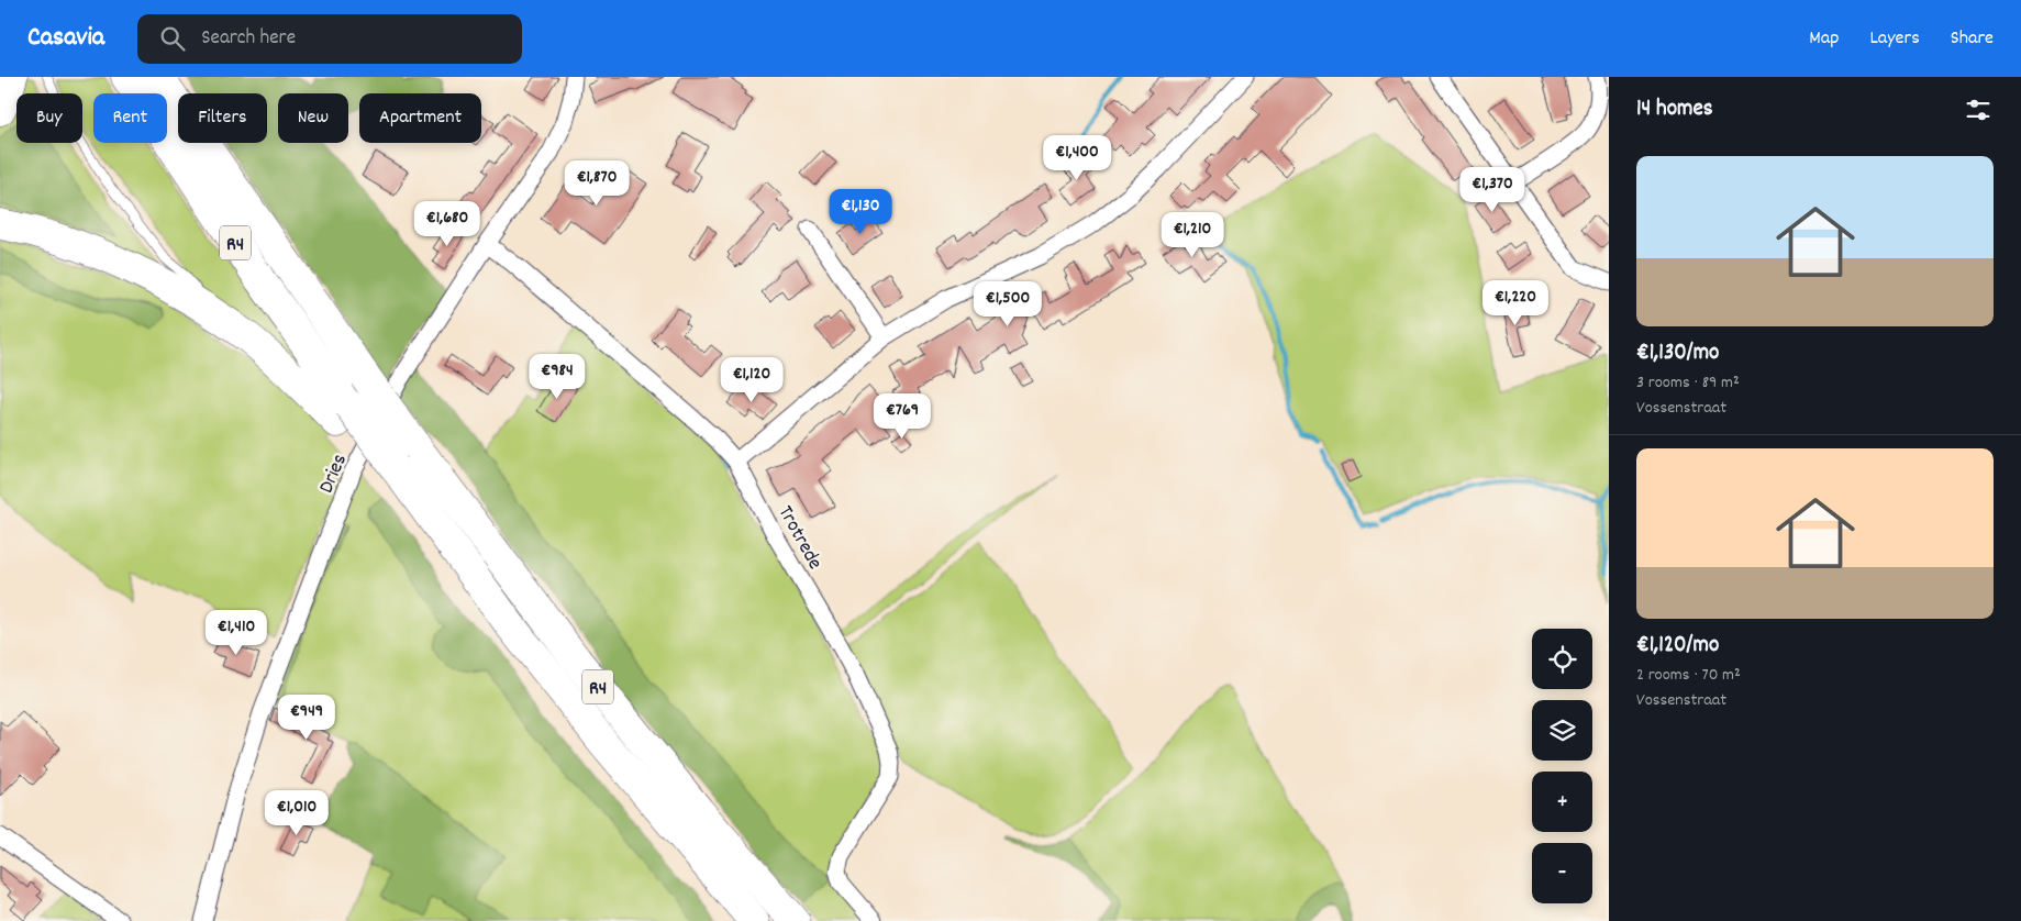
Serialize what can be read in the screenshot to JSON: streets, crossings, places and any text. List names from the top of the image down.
{
  "streets": {
    "highway": ["R4"],
    "street": ["Dries", "Trotrede"]
  },
  "crossings": [
    ["Dries", "Trotrede"]
  ],
  "page": {
    "header": "Casavia",
    "search": "Search here",
    "nav": ["Map", "Layers", "Share"],
    "heading": "14 homes",
    "chip": [
      "Buy",
      "Rent",
      "Filters",
      "New",
      "Apartment"
    ],
    "price": [
      "€1,400",
      "€1,870",
      "€1,370",
      "€1,130",
      "€1,680",
      "€1,210",
      "€1,220",
      "€1,500",
      "€984",
      "€1,120",
      "€769",
      "€1,410",
      "€949",
      "€1,010"
    ],
    "list": [
      {
        "name": "€1,130/mo",
        "note": "3 rooms · 89 m² · Vossenstraat"
      },
      {
        "name": "€1,120/mo",
        "note": "2 rooms · 70 m² · Vossenstraat"
      }
    ],
    "map_buttons": ["+", "−"]
  }
}
